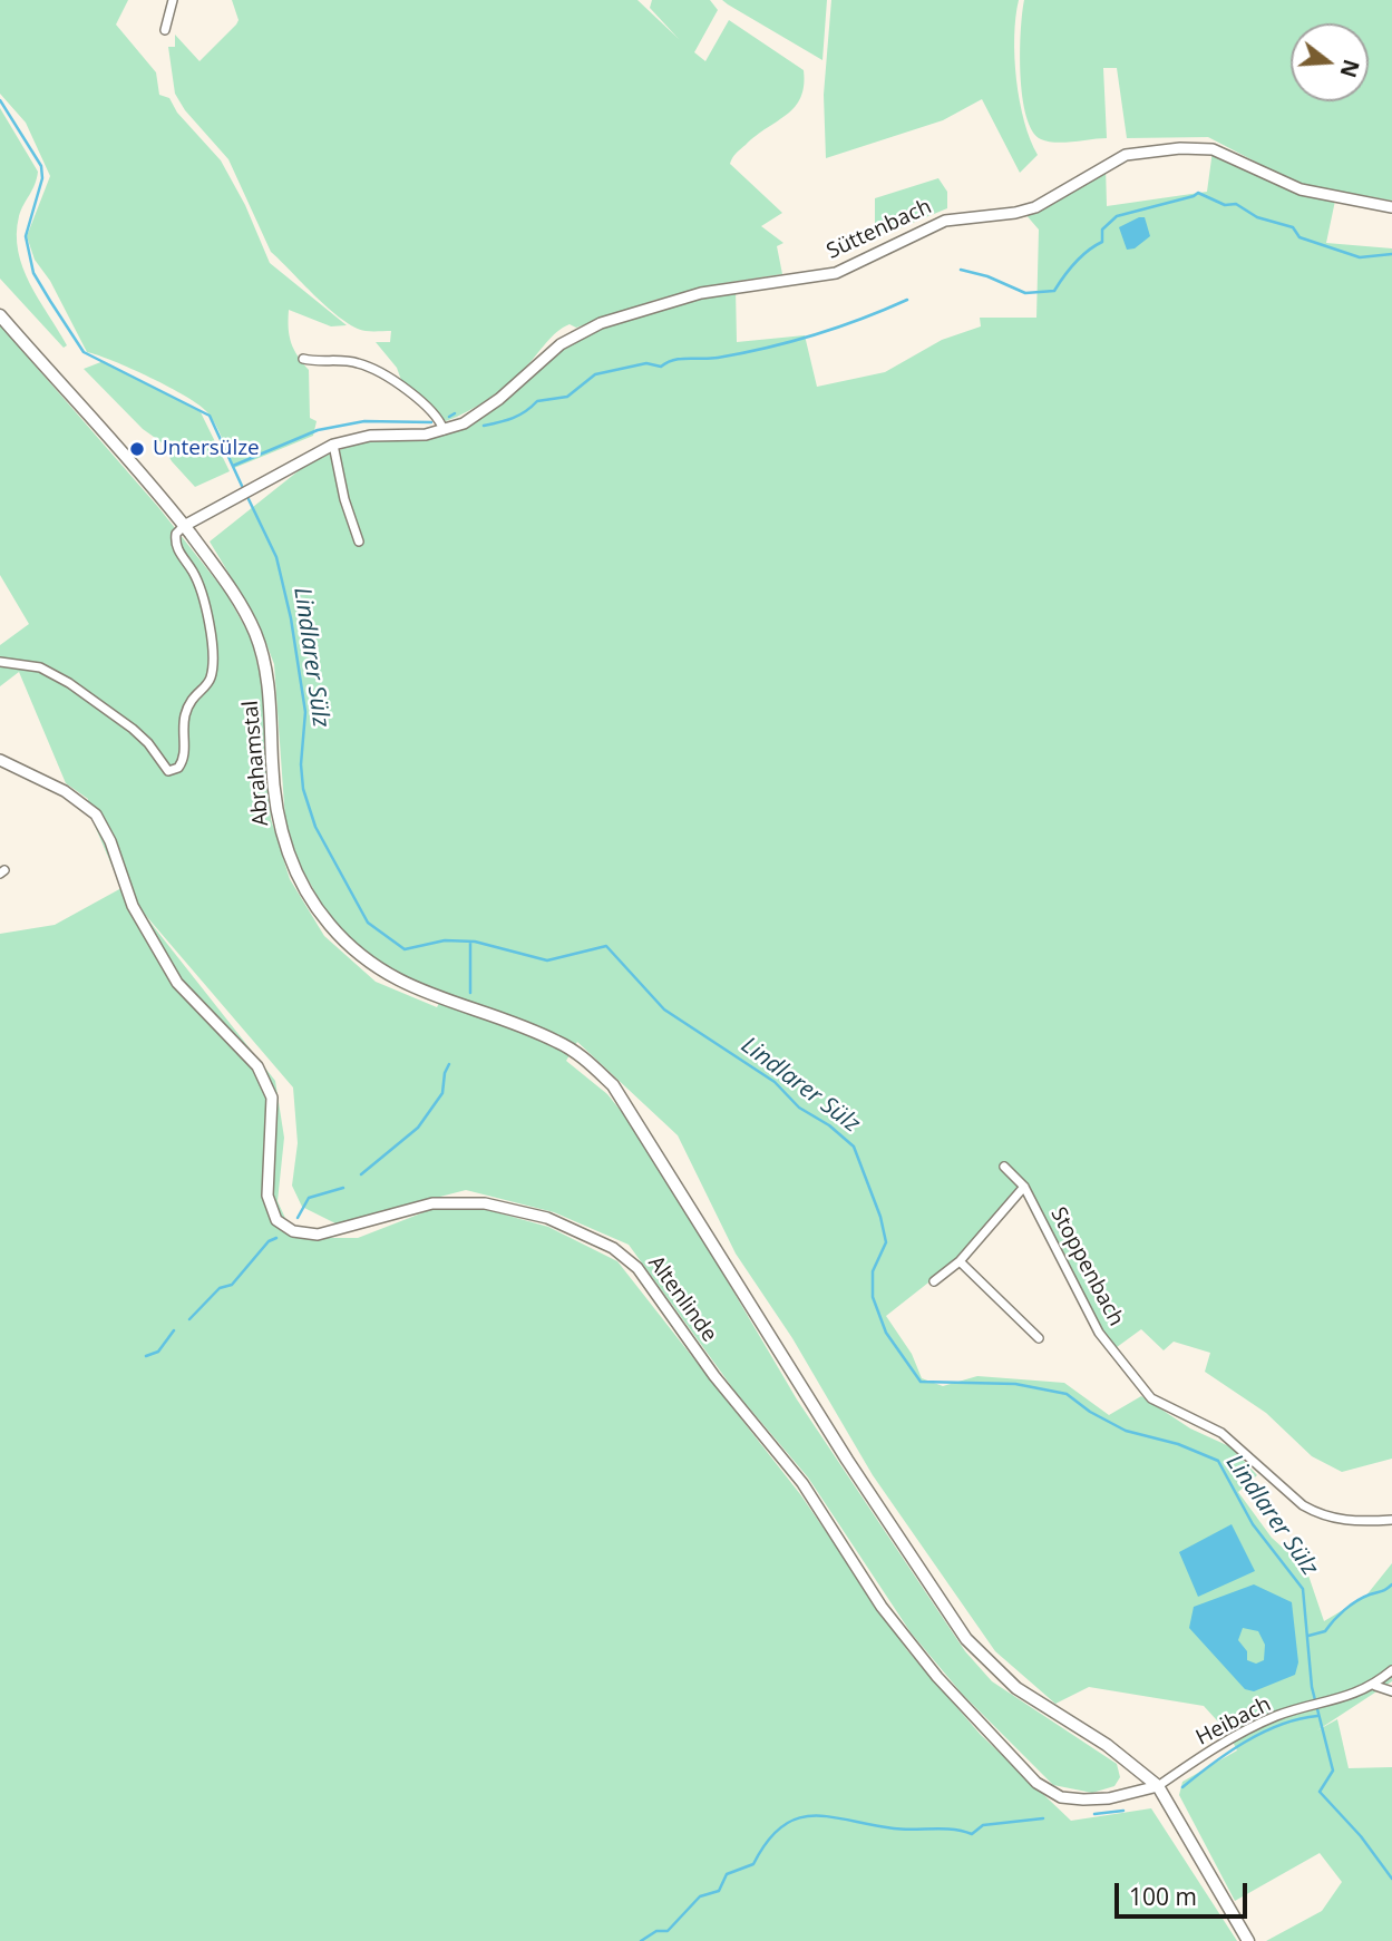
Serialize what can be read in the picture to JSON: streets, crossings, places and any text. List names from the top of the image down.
{
  "streets": {
    "main road": ["Abrahamstal"],
    "street": [
      "Süttenbach",
      "Stoppenbach",
      "Altenlinde",
      "Heibach"
    ]
  },
  "crossings": [
    ["Süttenbach", "Abrahamstal"],
    ["Abrahamstal", "Altenlinde"],
    ["Abrahamstal", "Heibach"],
    ["Altenlinde", "Heibach"]
  ],
  "water": ["Lindlarer Sülz"],
  "places": ["Untersülze"],
  "scale_bar": "100 m",
  "north": "right"
}
